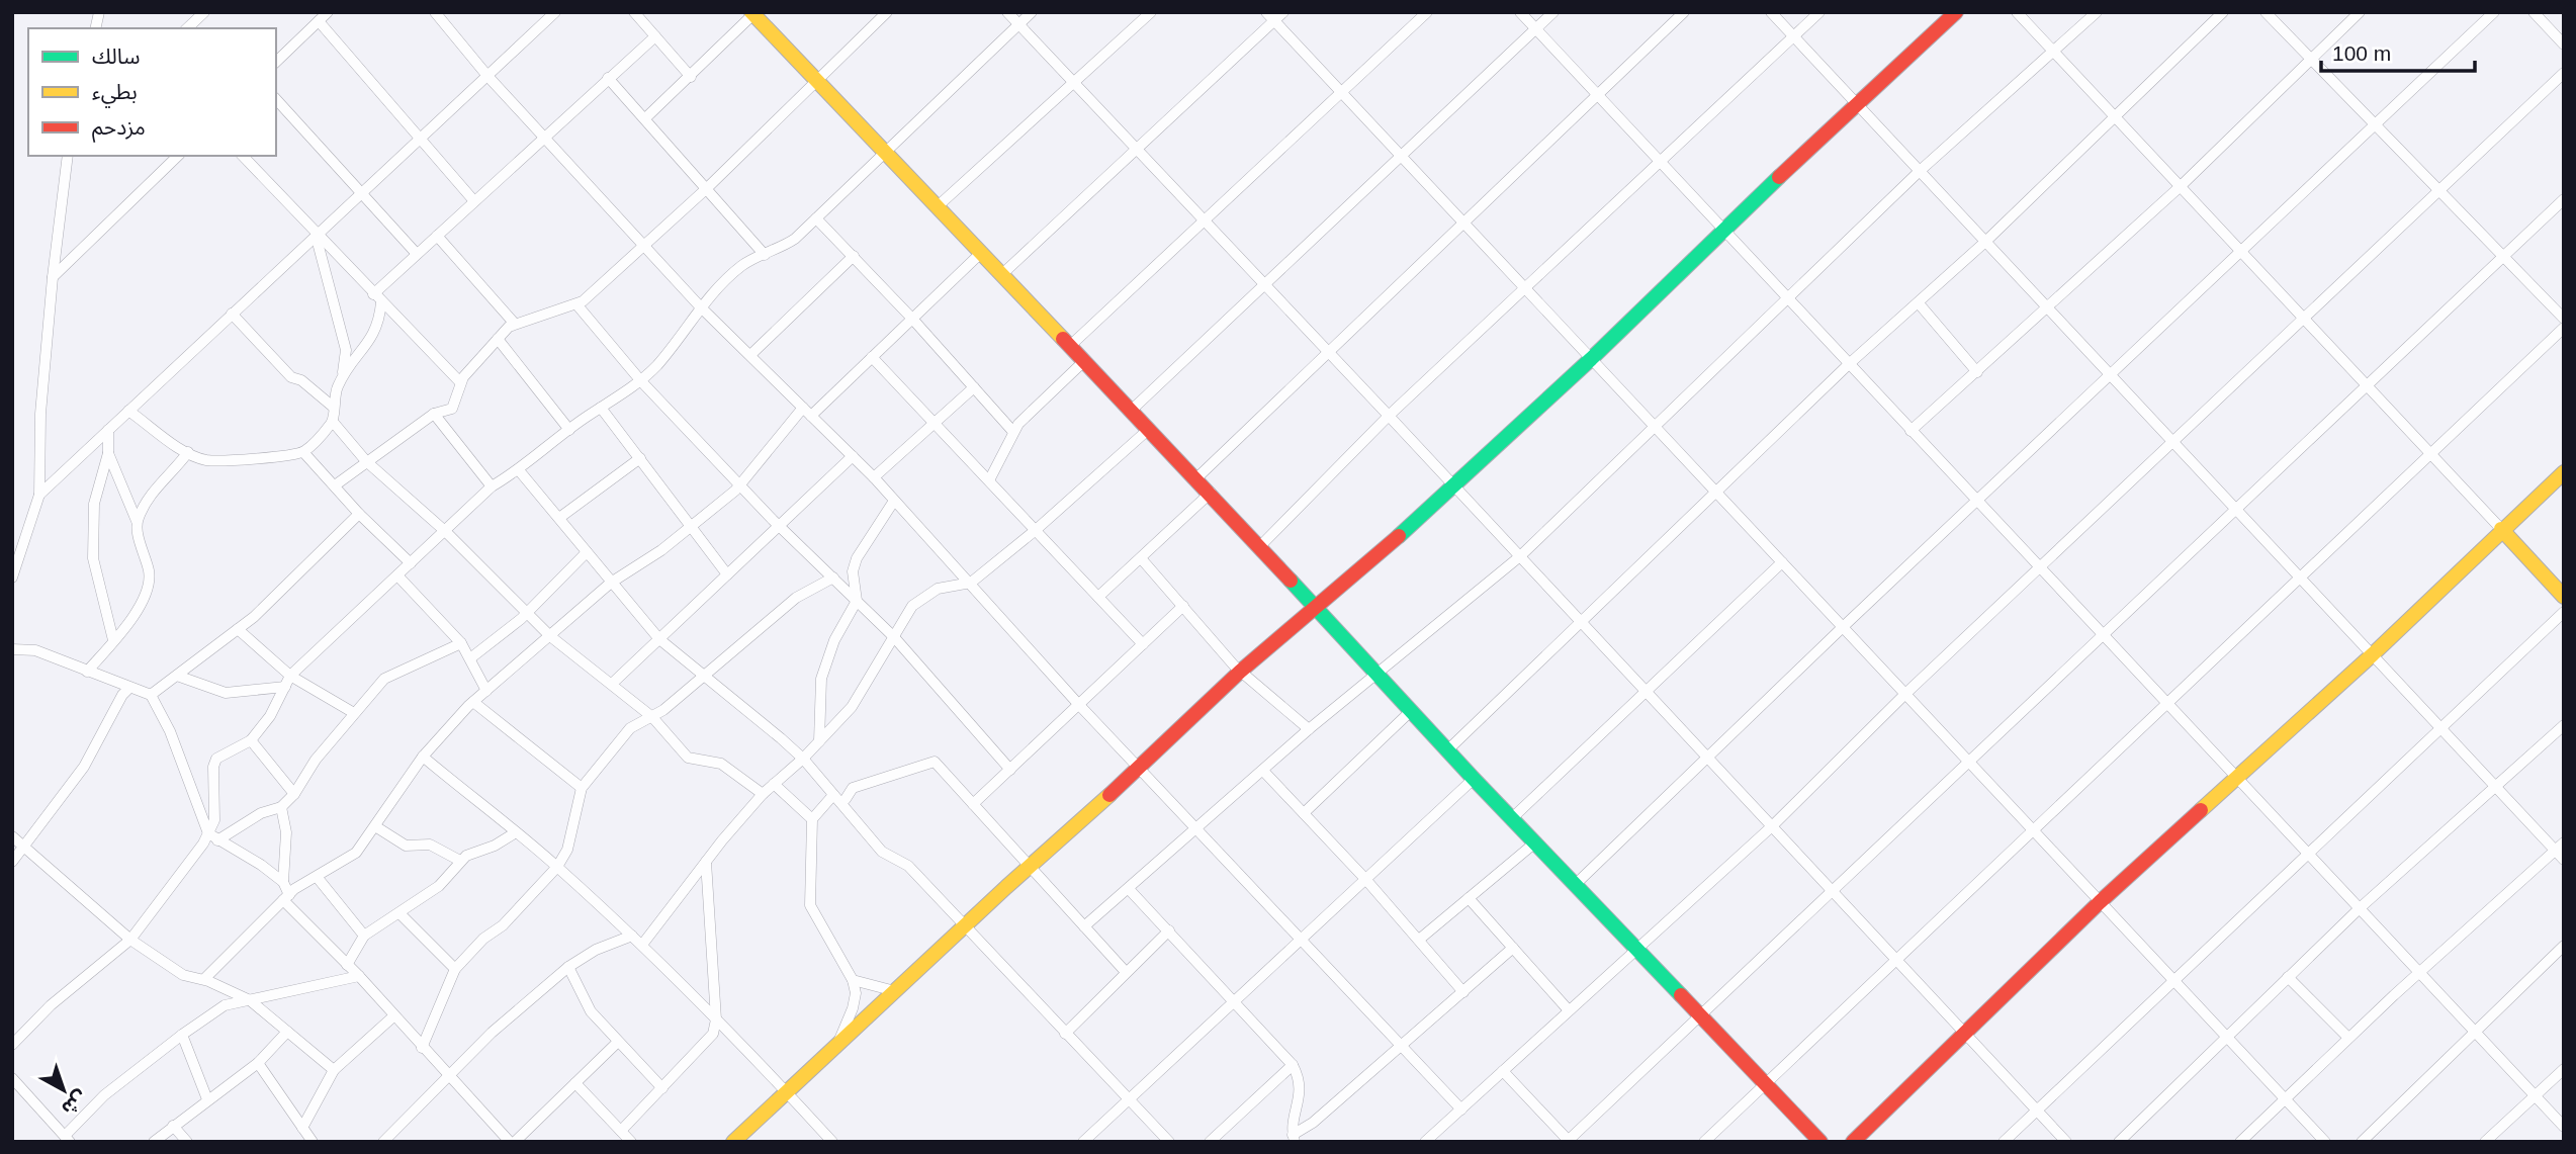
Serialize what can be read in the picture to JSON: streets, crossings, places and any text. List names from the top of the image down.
{
  "legend": ["سالك", "بطيء", "مزدحم"],
  "scale_bar": "100 m",
  "north": "bottom right"
}
